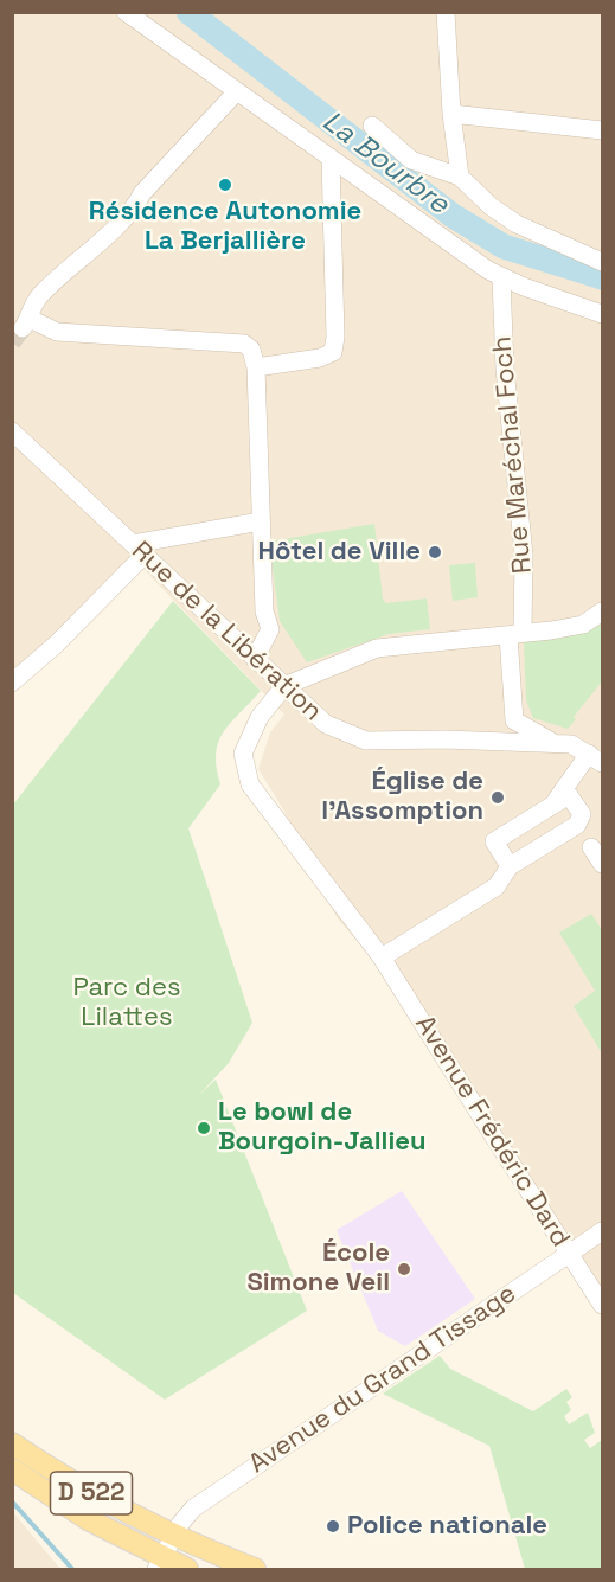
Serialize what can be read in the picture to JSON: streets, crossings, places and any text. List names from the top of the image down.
{
  "streets": {
    "main road": ["D 522"],
    "street": [
      "Rue Maréchal Foch",
      "Rue de la Libération",
      "Avenue Frédéric Dard",
      "Avenue du Grand Tissage"
    ]
  },
  "crossings": [
    ["Rue de la Libération", "Avenue Frédéric Dard"],
    ["Avenue Frédéric Dard", "Avenue du Grand Tissage"],
    ["Avenue du Grand Tissage", "D 522"]
  ],
  "water": ["La Bourbre"],
  "parks": ["Parc des Lilattes"],
  "places": [
    "Résidence Autonomie La Berjallière",
    "Hôtel de Ville",
    "Église de l'Assomption",
    "Le bowl de Bourgoin-Jallieu",
    "École Simone Veil",
    "Police nationale"
  ]
}
